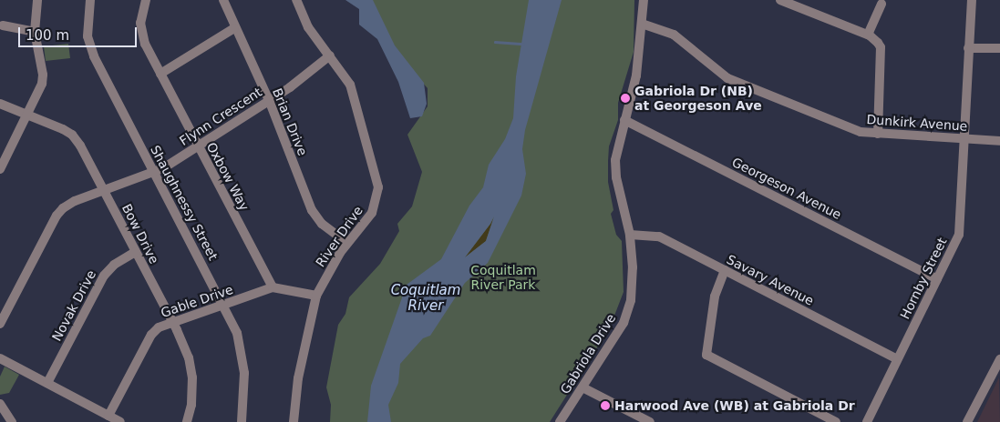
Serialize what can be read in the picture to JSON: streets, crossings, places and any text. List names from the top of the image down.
{
  "streets": {
    "street": [
      "Flynn Crescent",
      "Brian Drive",
      "Dunkirk Avenue",
      "Oxbow Way",
      "Georgeson Avenue",
      "Shaughnessy Street",
      "Bow Drive",
      "River Drive",
      "Hornby Street",
      "Savary Avenue",
      "Gable Drive",
      "Novak Drive",
      "Gabriola Drive"
    ]
  },
  "crossings": [
    ["Flynn Crescent", "Brian Drive"],
    ["Flynn Crescent", "Oxbow Way"],
    ["Flynn Crescent", "Shaughnessy Street"],
    ["Flynn Crescent", "Bow Drive"],
    ["Flynn Crescent", "River Drive"],
    ["Brian Drive", "River Drive"],
    ["Dunkirk Avenue", "Hornby Street"],
    ["Dunkirk Avenue", "Gabriola Drive"],
    ["Oxbow Way", "Gable Drive"],
    ["Georgeson Avenue", "Hornby Street"],
    ["Georgeson Avenue", "Gabriola Drive"],
    ["Shaughnessy Street", "Gable Drive"],
    ["Bow Drive", "Gable Drive"],
    ["Bow Drive", "Novak Drive"],
    ["River Drive", "Gable Drive"],
    ["Hornby Street", "Savary Avenue"],
    ["Savary Avenue", "Gabriola Drive"]
  ],
  "water": ["Coquitlam River"],
  "parks": ["Coquitlam River Park"],
  "places": ["Gabriola Dr (NB) at Georgeson Ave", "Harwood Ave (WB) at Gabriola Dr"],
  "scale_bar": "100 m"
}
